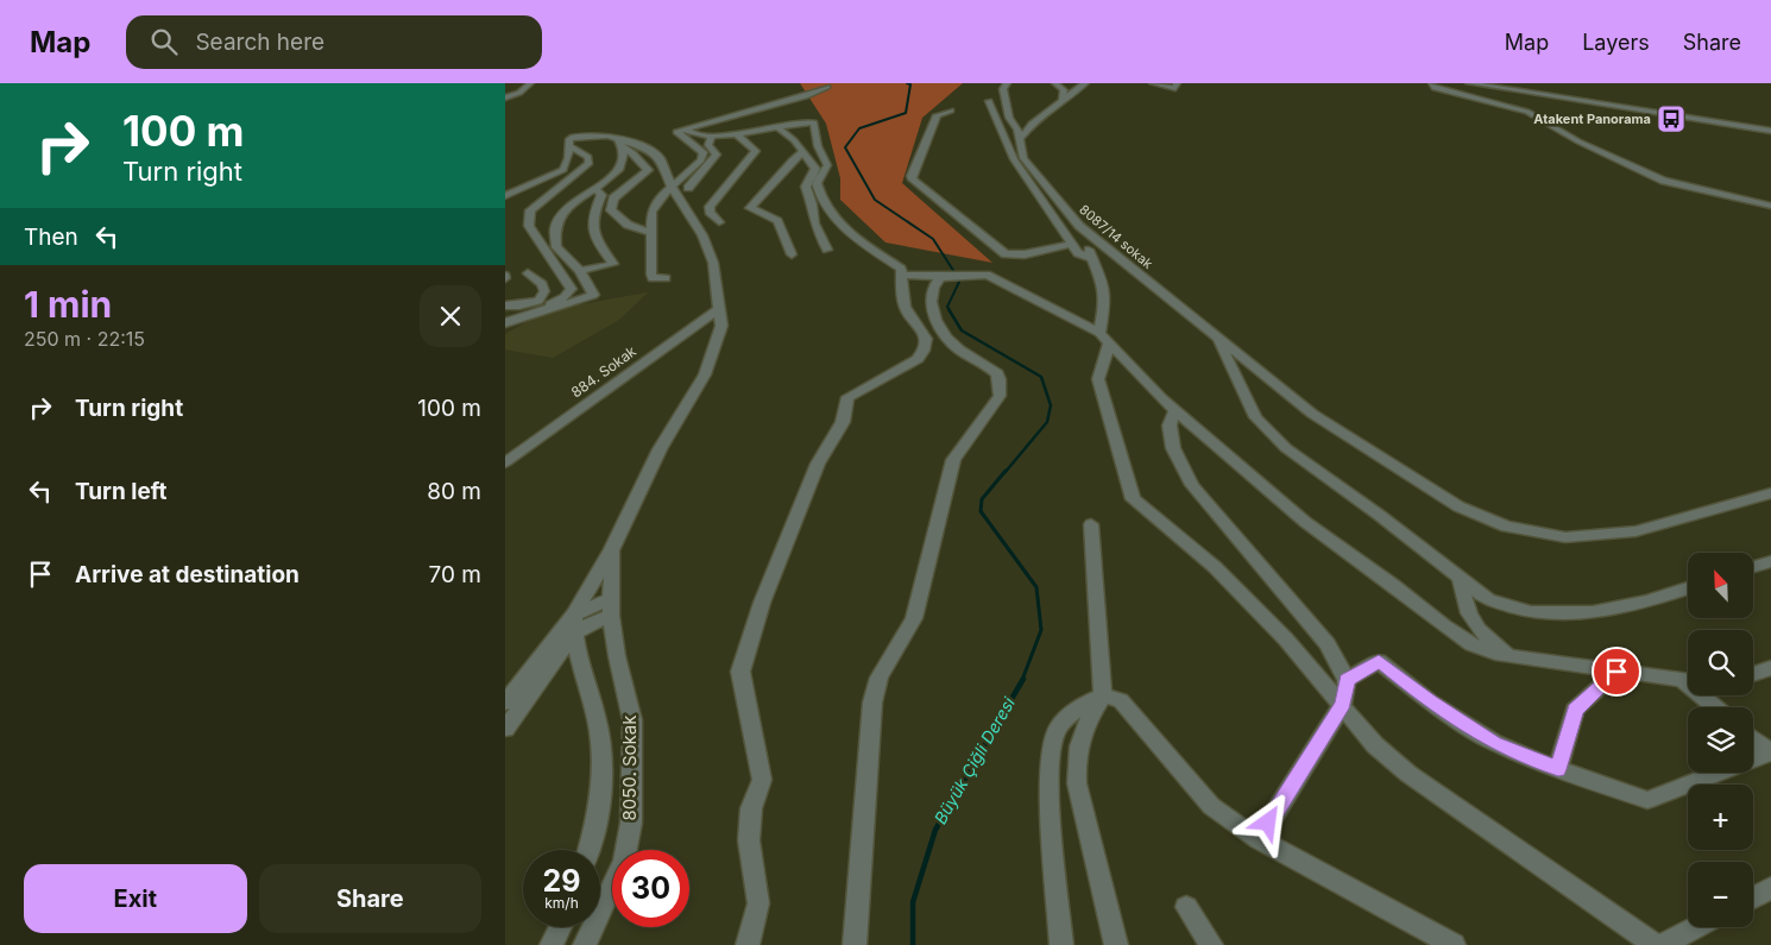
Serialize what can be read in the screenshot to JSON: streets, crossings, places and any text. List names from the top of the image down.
{
  "streets": {
    "street": ["8087/14 sokak", "884. Sokak", "8050. Sokak"]
  },
  "water": ["Büyük Çiğli Deresi"],
  "places": {
    "bus stop": ["Atakent Panorama"]
  },
  "north": "top left",
  "page": {
    "header": "Map",
    "search": "Search here",
    "nav": ["Map", "Layers", "Share"],
    "turn": ["100 m", "Turn right"],
    "then": "Then",
    "heading": ["1 min", "250 m · 22:15"],
    "list": [
      {
        "name": "Turn right",
        "value": "100 m"
      },
      {
        "name": "Turn left",
        "value": "80 m"
      },
      {
        "name": "Arrive at destination",
        "value": "70 m"
      }
    ],
    "map_buttons": ["+", "−"],
    "speed": "29 km/h",
    "limit": "30",
    "buttons": ["Exit", "Share"]
  }
}
